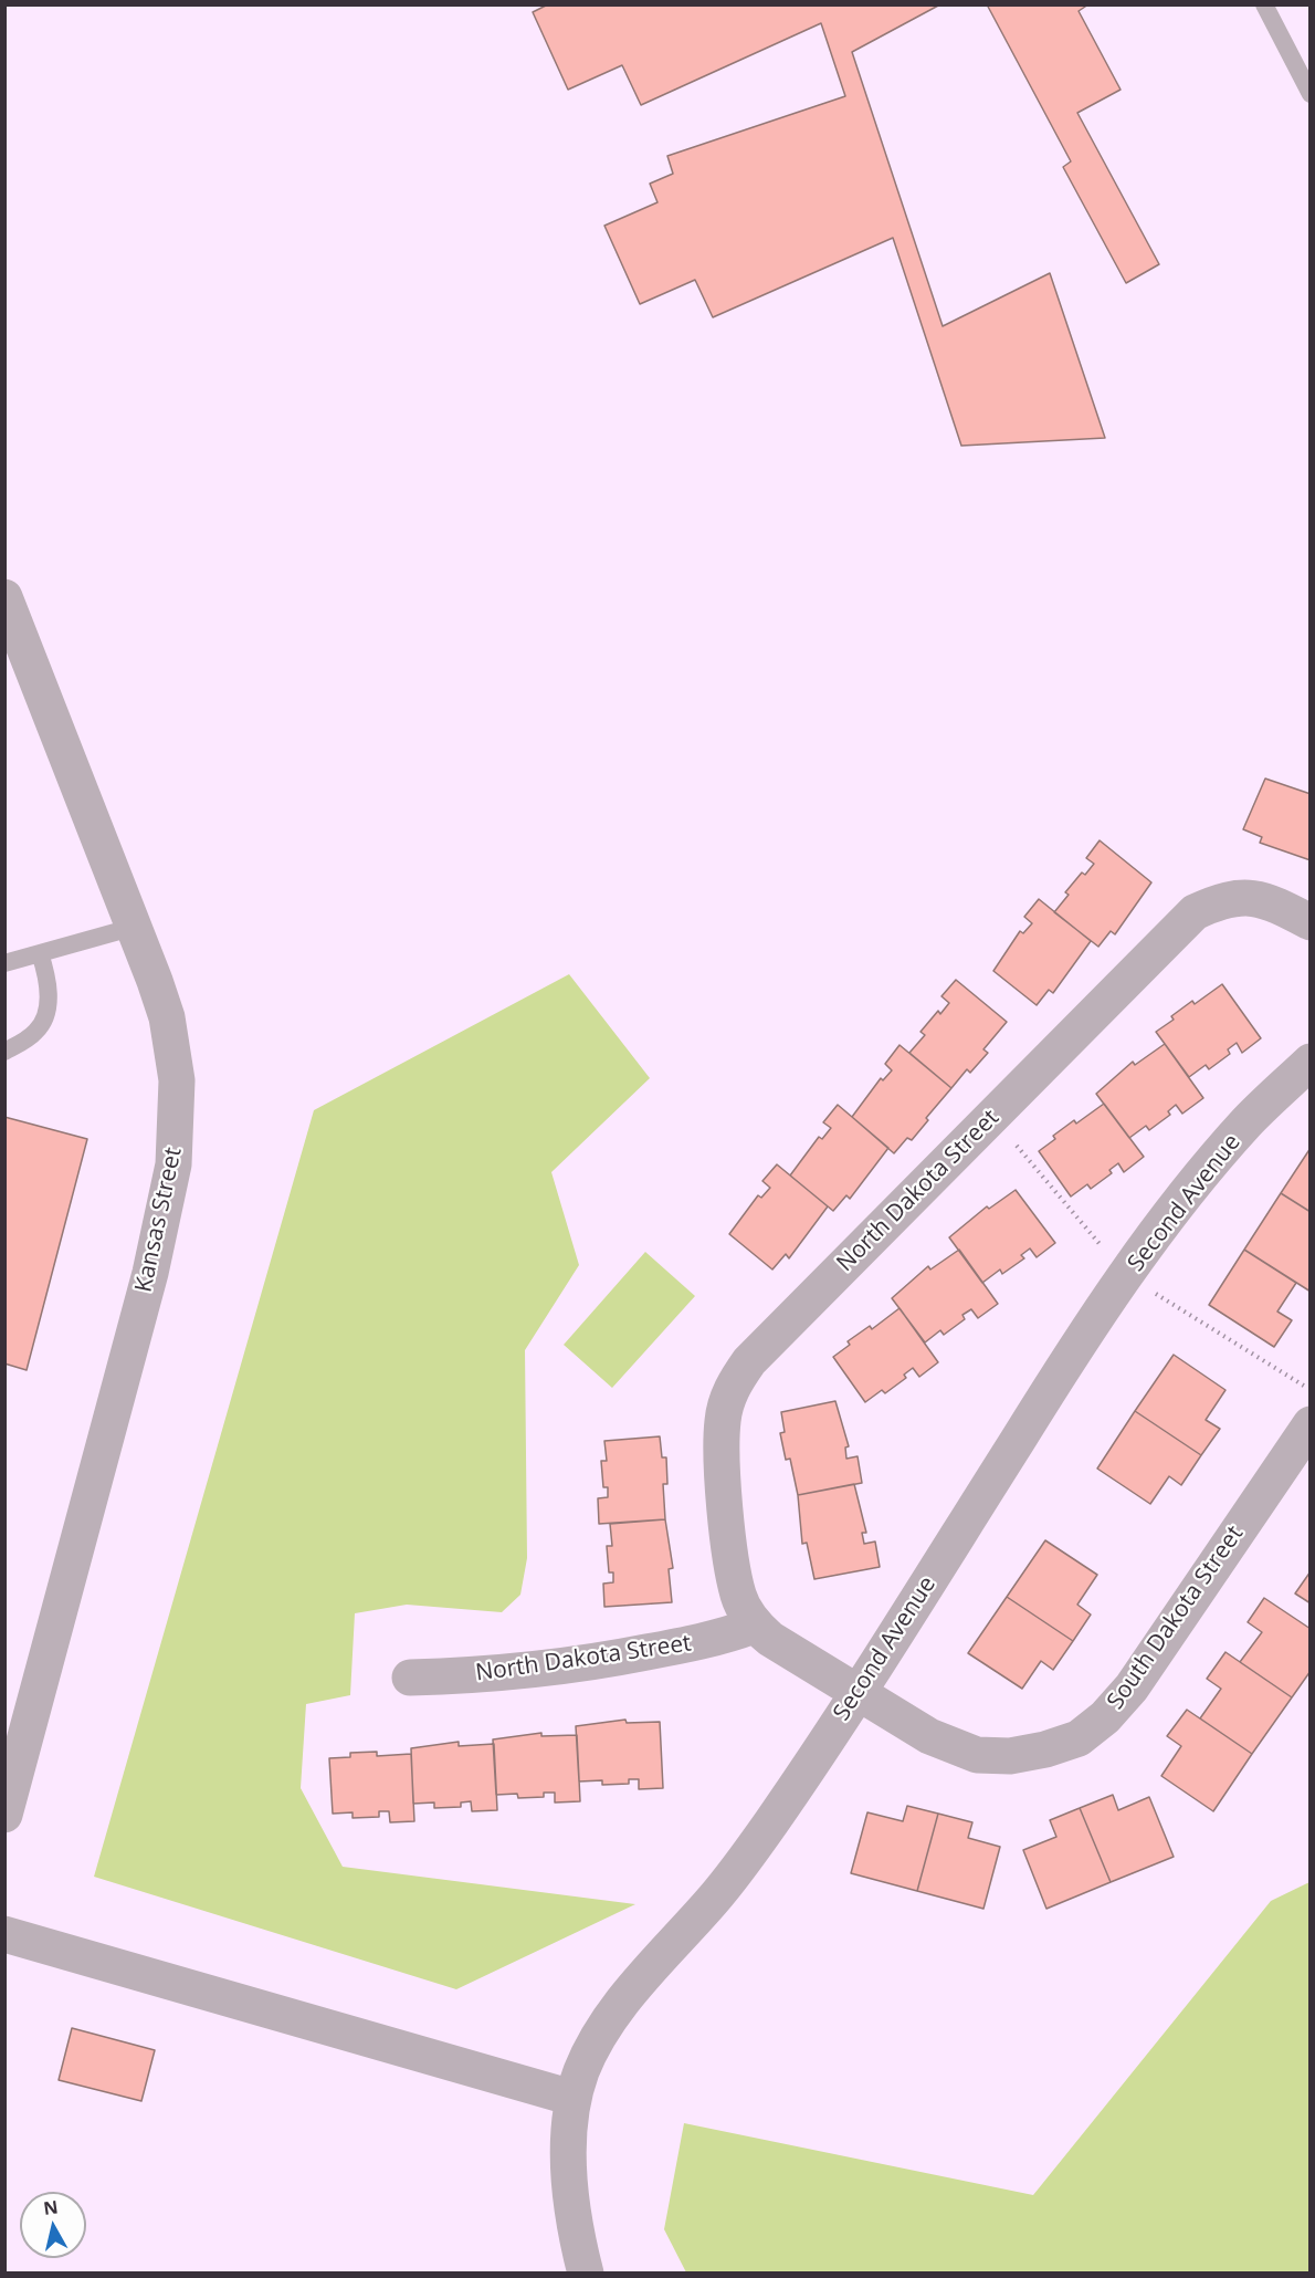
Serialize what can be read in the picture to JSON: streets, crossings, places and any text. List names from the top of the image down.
{
  "streets": {
    "street": [
      "North Dakota Street",
      "Second Avenue",
      "Kansas Street",
      "South Dakota Street"
    ]
  },
  "crossings": [
    ["North Dakota Street", "Second Avenue"],
    ["North Dakota Street", "South Dakota Street"],
    ["Second Avenue", "South Dakota Street"]
  ],
  "north": "top"
}
